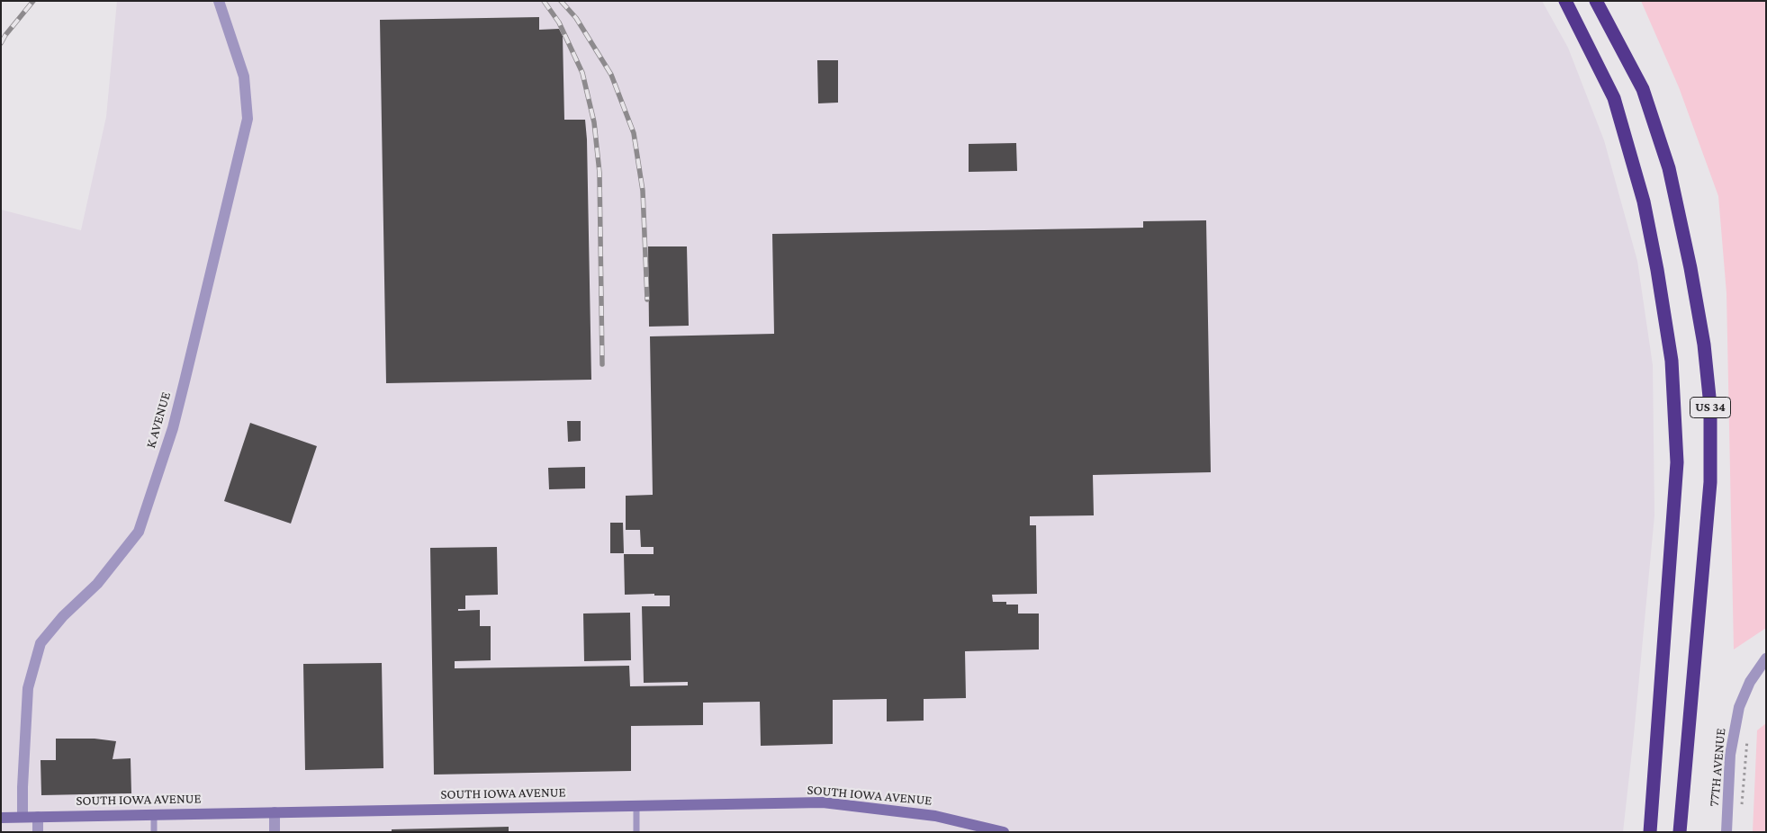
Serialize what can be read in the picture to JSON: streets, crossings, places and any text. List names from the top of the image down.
{
  "streets": {
    "highway": ["US 34"],
    "main road": ["SOUTH IOWA AVENUE"],
    "street": ["K AVENUE", "77TH AVENUE"]
  },
  "crossings": [
    ["K AVENUE", "SOUTH IOWA AVENUE"]
  ]
}
